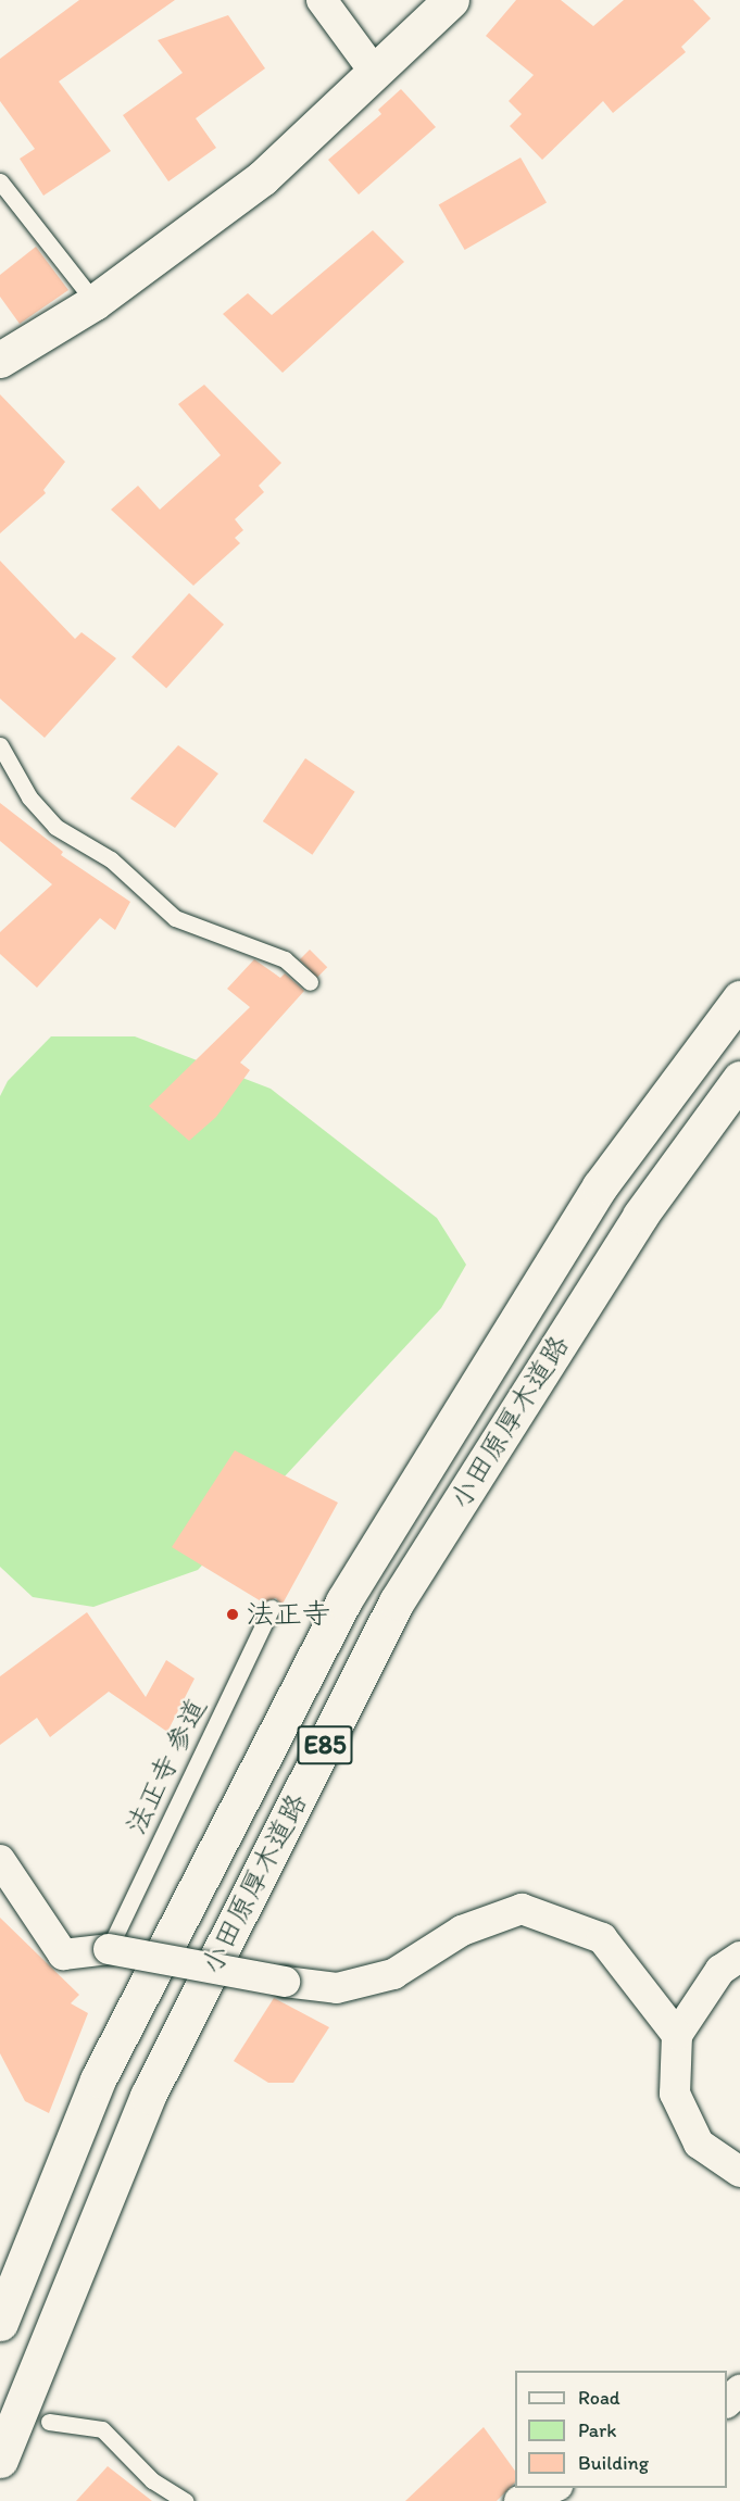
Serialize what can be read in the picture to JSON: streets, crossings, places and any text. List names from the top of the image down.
{
  "streets": {
    "main road": ["小田原厚木道路", "E85"],
    "lane": ["法正寺 参道"]
  },
  "places": ["法正寺"],
  "legend": ["Road", "Park", "Building"]
}
